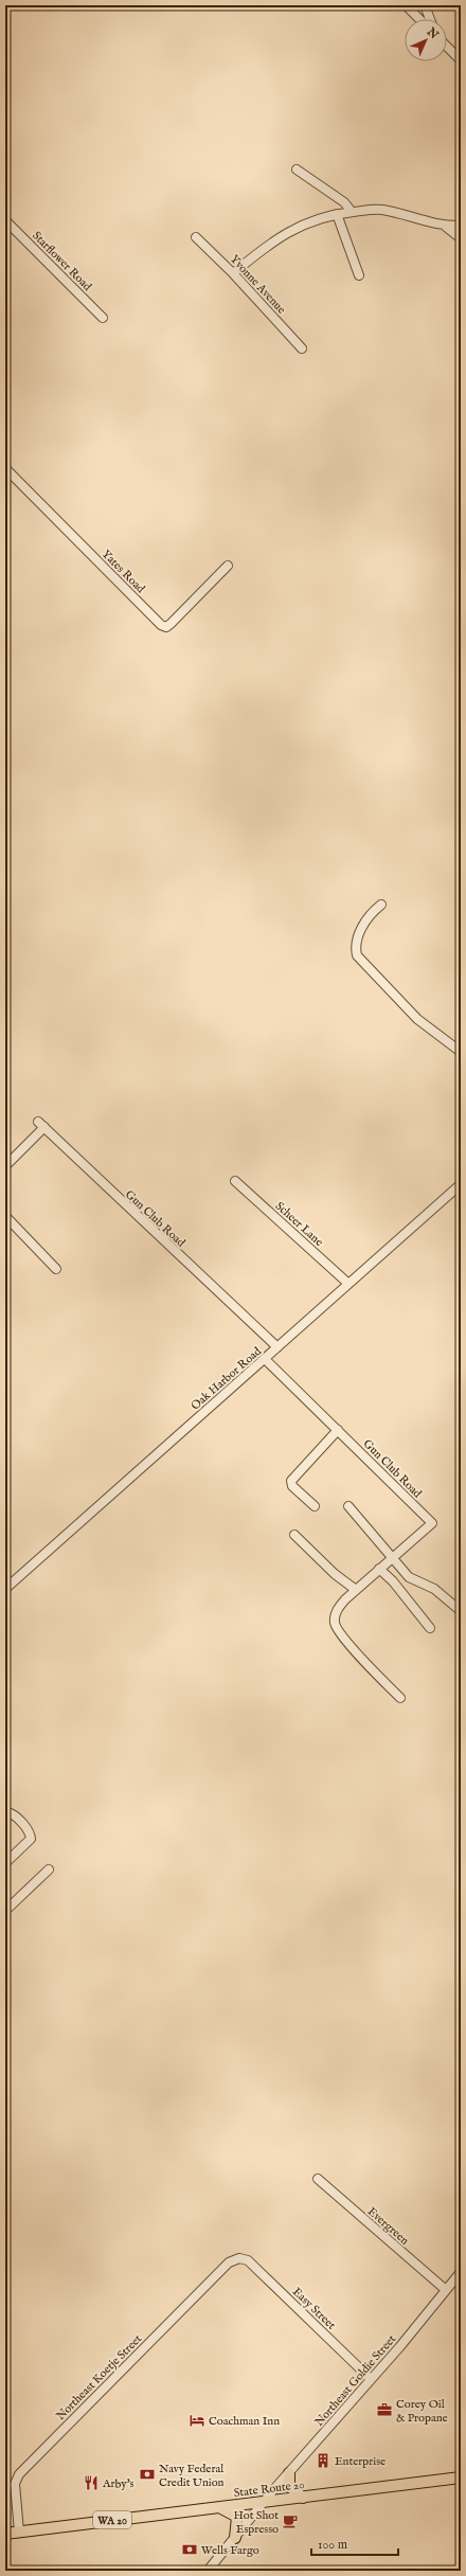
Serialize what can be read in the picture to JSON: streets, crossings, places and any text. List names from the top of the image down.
{
  "streets": {
    "main road": ["State Route 20", "WA 20"],
    "street": [
      "Starflower Road",
      "Yvonne Avenue",
      "Yates Road",
      "Gun Club Road",
      "Scheer Lane",
      "Oak Harbor Road",
      "Evergreen",
      "Easy Street",
      "Northeast Koetje Street",
      "Northeast Goldie Street"
    ]
  },
  "crossings": [
    ["Gun Club Road", "Oak Harbor Road"],
    ["Scheer Lane", "Oak Harbor Road"],
    ["Evergreen", "Northeast Goldie Street"],
    ["Easy Street", "Northeast Koetje Street"],
    ["Easy Street", "Northeast Goldie Street"],
    ["Northeast Koetje Street", "State Route 20"],
    ["Northeast Goldie Street", "State Route 20"]
  ],
  "places": {
    "office": ["Corey Oil & Propane"],
    "hotel": ["Coachman Inn"],
    "building": ["Enterprise"],
    "bank": ["Navy Federal Credit Union", "Wells Fargo"],
    "restaurant": ["Arby's"],
    "cafe": ["Hot Shot Espresso"]
  },
  "scale_bar": "100 m",
  "north": "top right"
}
